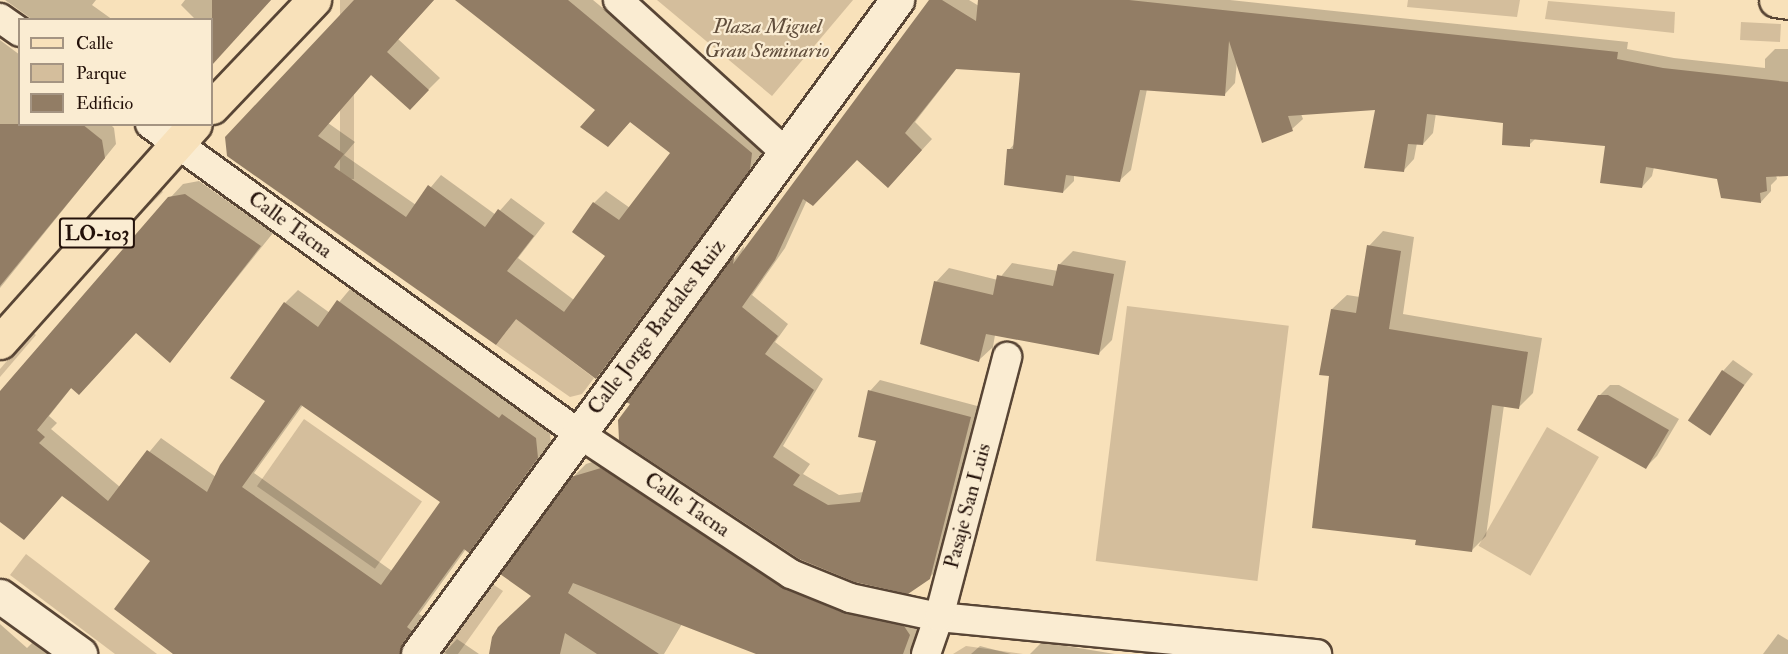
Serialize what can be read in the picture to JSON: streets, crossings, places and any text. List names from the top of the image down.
{
  "streets": {
    "main road": ["LO-103"],
    "street": ["Calle Tacna", "Calle Jorge Bardales Ruiz", "Pasaje San Luis"]
  },
  "crossings": [
    ["Calle Tacna", "LO-103"],
    ["Calle Tacna", "Calle Jorge Bardales Ruiz"],
    ["Calle Tacna", "Pasaje San Luis"]
  ],
  "parks": ["Plaza Miguel Grau Seminario"],
  "legend": ["Calle", "Parque", "Edificio"]
}
